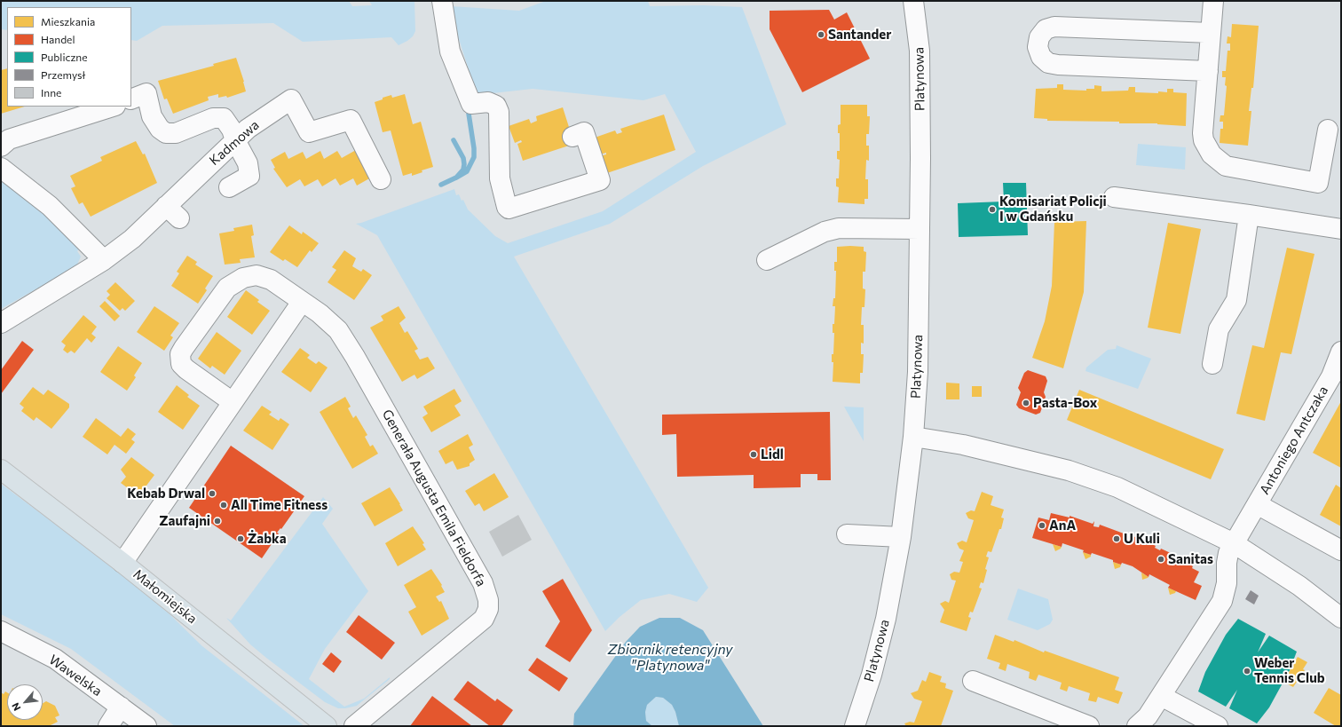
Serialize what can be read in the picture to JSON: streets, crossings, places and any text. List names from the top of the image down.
{
  "streets": {
    "main road": ["Małomiejska"],
    "street": [
      "Platynowa",
      "Kadmowa",
      "Antoniego Antczaka",
      "Generała Augusta Emila Fieldorfa",
      "Wawelska"
    ]
  },
  "water": ["Zbiornik retencyjny \"Platynowa\""],
  "places": [
    "Santander",
    "Komisariat Policji I w Gdańsku",
    "Pasta-Box",
    "Lidl",
    "Kebab Drwal",
    "All Time Fitness",
    "Zaufajni",
    "AnA",
    "Żabka",
    "U Kuli",
    "Sanitas",
    "Weber Tennis Club"
  ],
  "legend": [
    "Mieszkania",
    "Handel",
    "Publiczne",
    "Przemysł",
    "Inne"
  ],
  "north": "bottom left"
}
